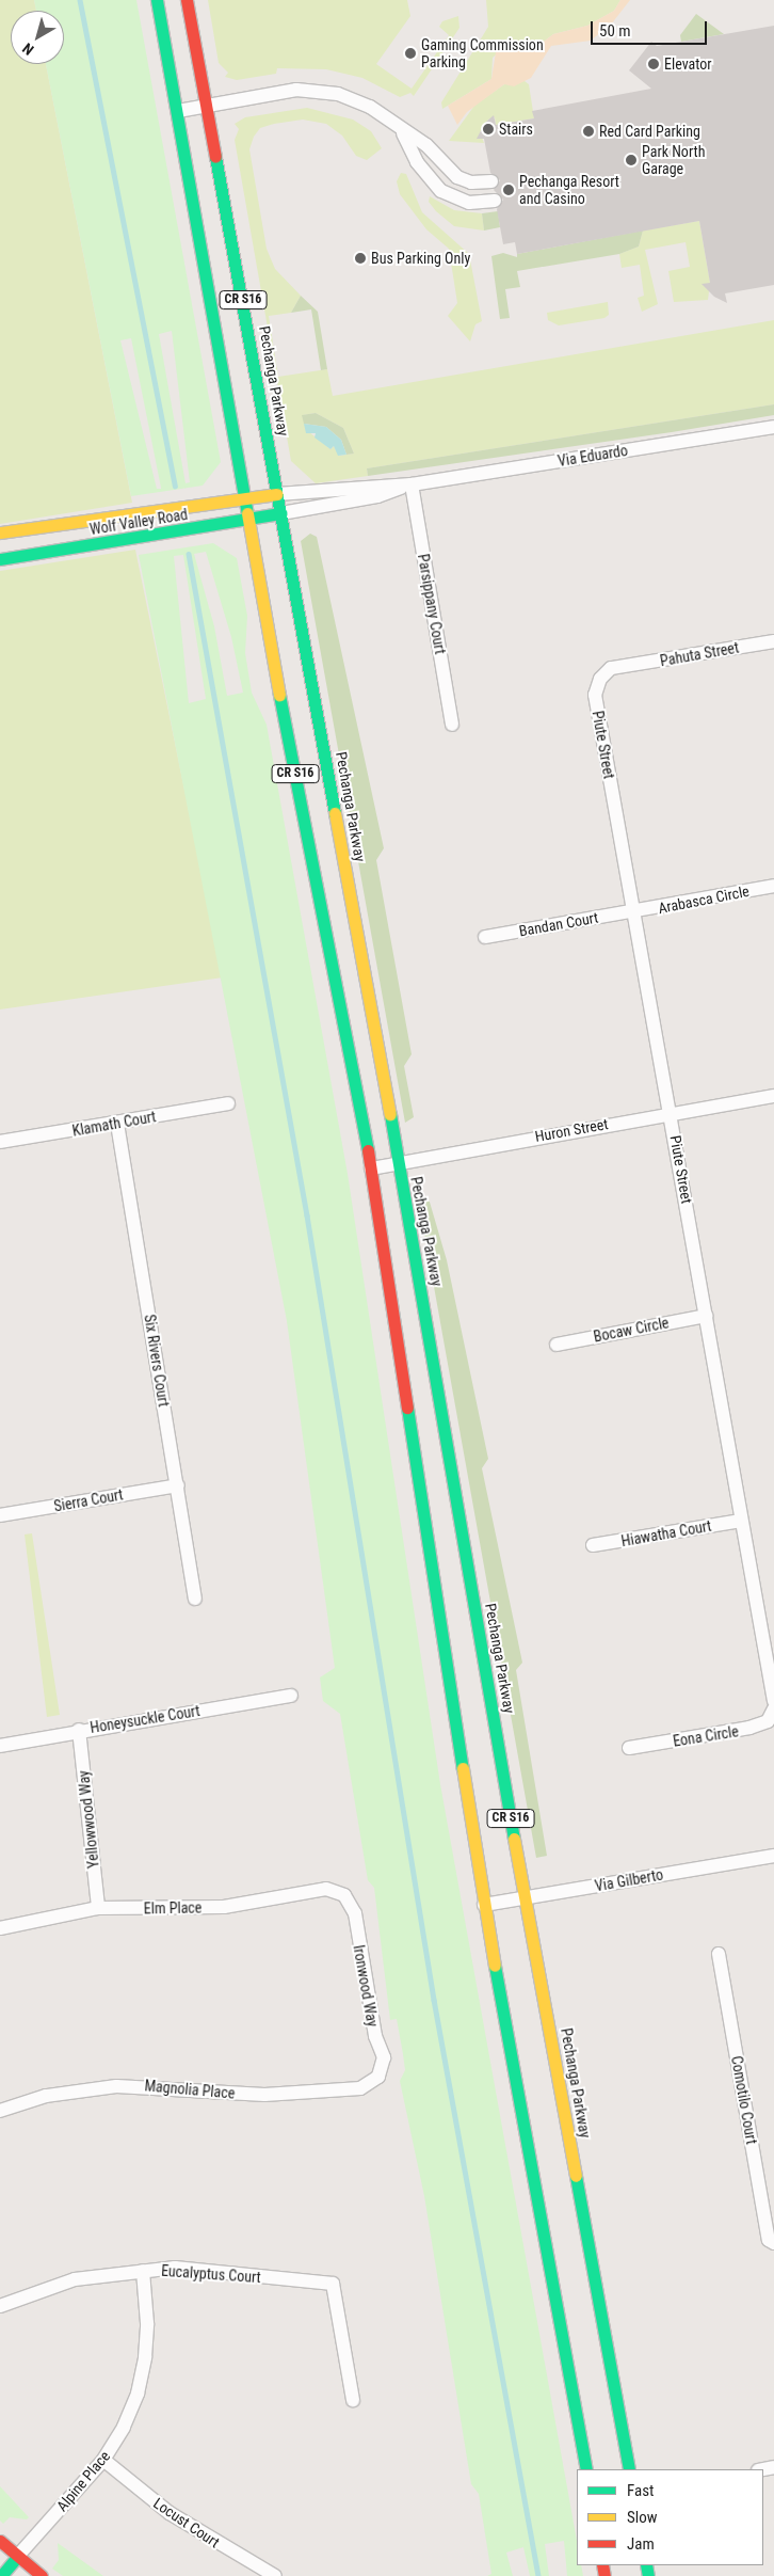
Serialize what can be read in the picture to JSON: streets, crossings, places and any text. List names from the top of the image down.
{
  "streets": {
    "main road": ["CR S16", "Pechanga Parkway", "Wolf Valley Road"],
    "street": [
      "Via Eduardo",
      "Parsippany Court",
      "Pahuta Street",
      "Piute Street",
      "Arabasca Circle",
      "Bandan Court",
      "Klamath Court",
      "Huron Street",
      "Bocaw Circle",
      "Six Rivers Court",
      "Sierra Court",
      "Hiawatha Court",
      "Honeysuckle Court",
      "Eona Circle",
      "Yellowwood Way",
      "Via Gilberto",
      "Elm Place",
      "Ironwood Way",
      "Magnolia Place",
      "Comotilo Court",
      "Eucalyptus Court",
      "Alpine Place",
      "Locust Court"
    ]
  },
  "crossings": [
    ["CR S16", "Wolf Valley Road"],
    ["CR S16", "Huron Street"],
    ["CR S16", "Via Gilberto"],
    ["Pechanga Parkway", "Via Eduardo"],
    ["Pechanga Parkway", "Wolf Valley Road"],
    ["Pechanga Parkway", "Huron Street"],
    ["Pechanga Parkway", "Via Gilberto"],
    ["Via Eduardo", "Wolf Valley Road"],
    ["Via Eduardo", "Parsippany Court"],
    ["Pahuta Street", "Piute Street"],
    ["Piute Street", "Arabasca Circle"],
    ["Piute Street", "Bandan Court"],
    ["Piute Street", "Huron Street"],
    ["Piute Street", "Bocaw Circle"],
    ["Piute Street", "Hiawatha Court"],
    ["Arabasca Circle", "Bandan Court"],
    ["Klamath Court", "Six Rivers Court"],
    ["Six Rivers Court", "Sierra Court"],
    ["Honeysuckle Court", "Yellowwood Way"],
    ["Yellowwood Way", "Elm Place"],
    ["Elm Place", "Ironwood Way"],
    ["Ironwood Way", "Magnolia Place"],
    ["Eucalyptus Court", "Alpine Place"],
    ["Alpine Place", "Locust Court"]
  ],
  "places": [
    "Gaming Commission Parking",
    "Elevator",
    "Stairs",
    "Red Card Parking",
    "Park North Garage",
    "Pechanga Resort and Casino",
    "Bus Parking Only"
  ],
  "legend": ["Fast", "Slow", "Jam"],
  "scale_bar": "50 m",
  "north": "bottom left"
}
